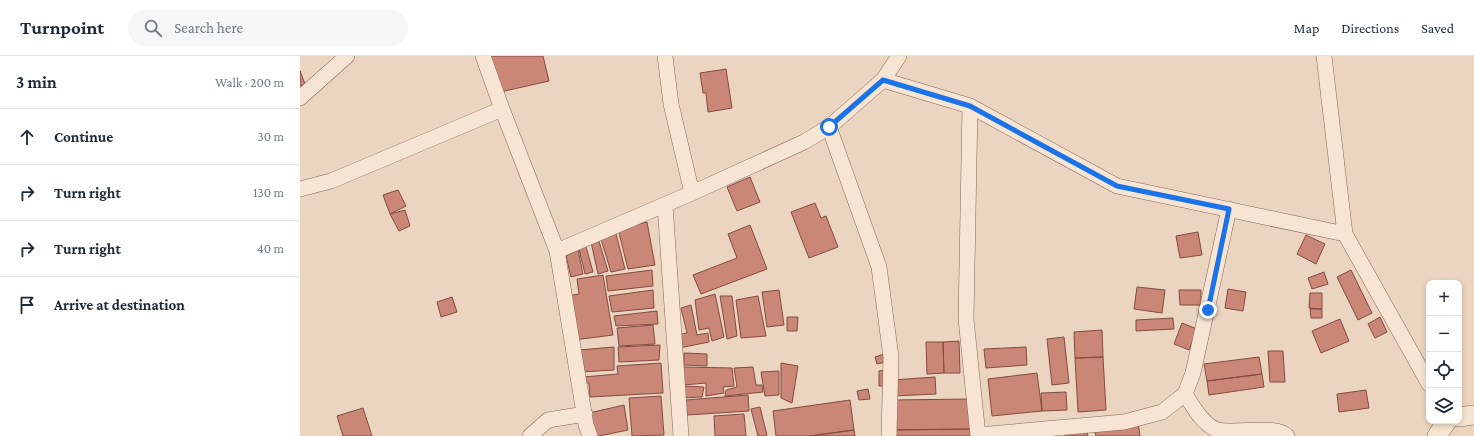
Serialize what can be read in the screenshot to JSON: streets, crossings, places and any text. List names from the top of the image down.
{
  "page": {
    "header": "Turnpoint",
    "search": "Search here",
    "nav": ["Map", "Directions", "Saved"],
    "heading": ["3 min", "Walk · 200 m"],
    "list": [
      ["Continue", "30 m"],
      ["Turn right", "130 m"],
      ["Turn right", "40 m"],
      "Arrive at destination"
    ],
    "map_buttons": ["+", "−"]
  }
}
